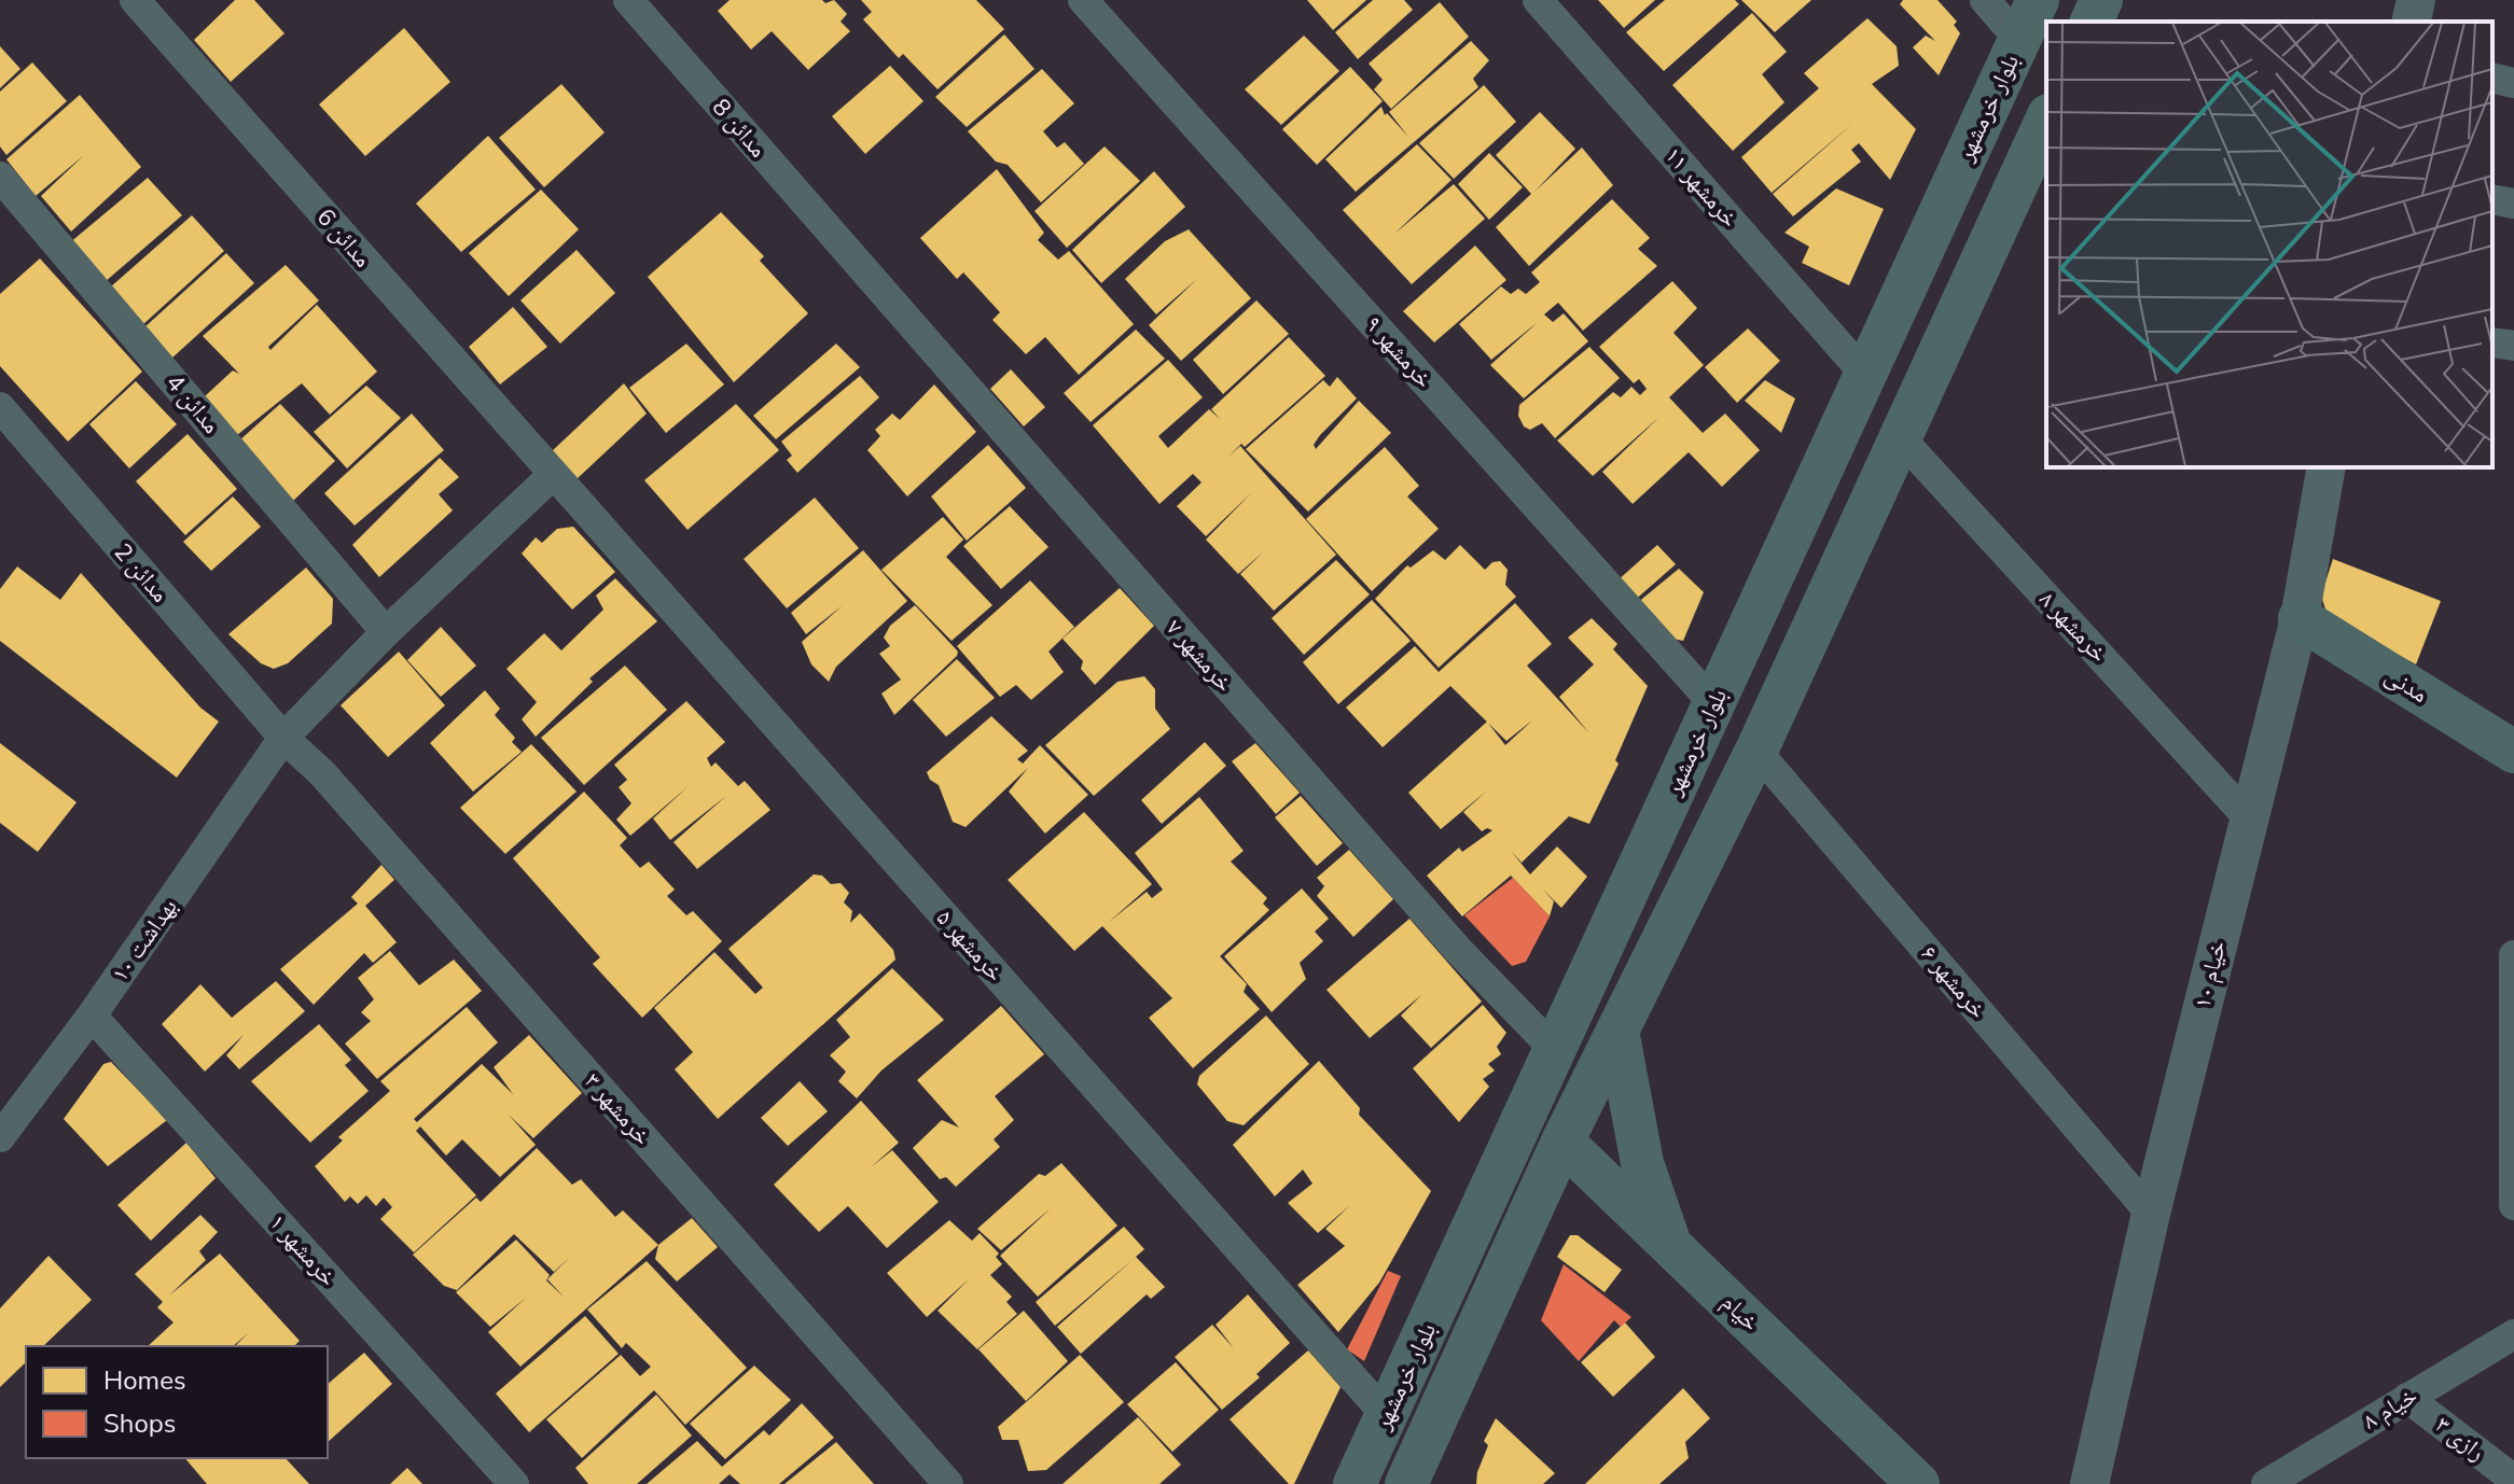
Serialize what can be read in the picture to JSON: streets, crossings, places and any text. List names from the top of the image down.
{
  "streets": {
    "main road": ["بلوار خرمشهر", "مدنی", "خیام"],
    "street": [
      "مدائن 8",
      "خرمشهر ۱۱",
      "مدائن 6",
      "خرمشهر ۹",
      "مدائن 4",
      "مدائن 2",
      "خرمشهر ۸",
      "خرمشهر ۷",
      "بهداشت ۱۰",
      "خرمشهر ۵",
      "خیام ۱۰",
      "خرمشهر ۶",
      "خرمشهر ۳",
      "خرمشهر ۱",
      "خیام ۸",
      "رازی ۳"
    ]
  },
  "crossings": [
    ["بلوار خرمشهر", "خرمشهر ۱۱"],
    ["بلوار خرمشهر", "خرمشهر ۹"],
    ["بلوار خرمشهر", "خرمشهر ۸"],
    ["بلوار خرمشهر", "خرمشهر ۷"],
    ["بلوار خرمشهر", "خرمشهر ۵"],
    ["بلوار خرمشهر", "خرمشهر ۶"],
    ["بلوار خرمشهر", "خیام"],
    ["مدائن 8", "خرمشهر ۷"],
    ["مدائن 6", "بهداشت ۱۰"],
    ["مدائن 6", "خرمشهر ۵"],
    ["مدائن 4", "بهداشت ۱۰"],
    ["مدائن 2", "بهداشت ۱۰"],
    ["مدائن 2", "خرمشهر ۳"],
    ["خرمشهر ۸", "خیام ۱۰"],
    ["مدنی", "خیام ۱۰"],
    ["بهداشت ۱۰", "خرمشهر ۵"],
    ["بهداشت ۱۰", "خرمشهر ۳"],
    ["بهداشت ۱۰", "خرمشهر ۱"],
    ["خیام ۱۰", "خرمشهر ۶"],
    ["خیام ۸", "رازی ۳"]
  ],
  "legend": ["Homes", "Shops"]
}
